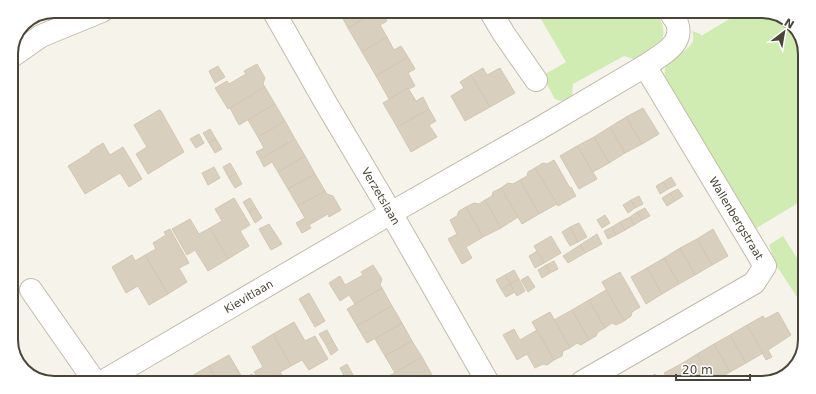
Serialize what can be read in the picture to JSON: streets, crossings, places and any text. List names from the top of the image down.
{
  "streets": {
    "street": ["Verzetslaan", "Wallenbergstraat", "Kievitlaan"]
  },
  "crossings": [
    ["Verzetslaan", "Kievitlaan"]
  ],
  "scale_bar": "20 m",
  "north": "top right"
}
